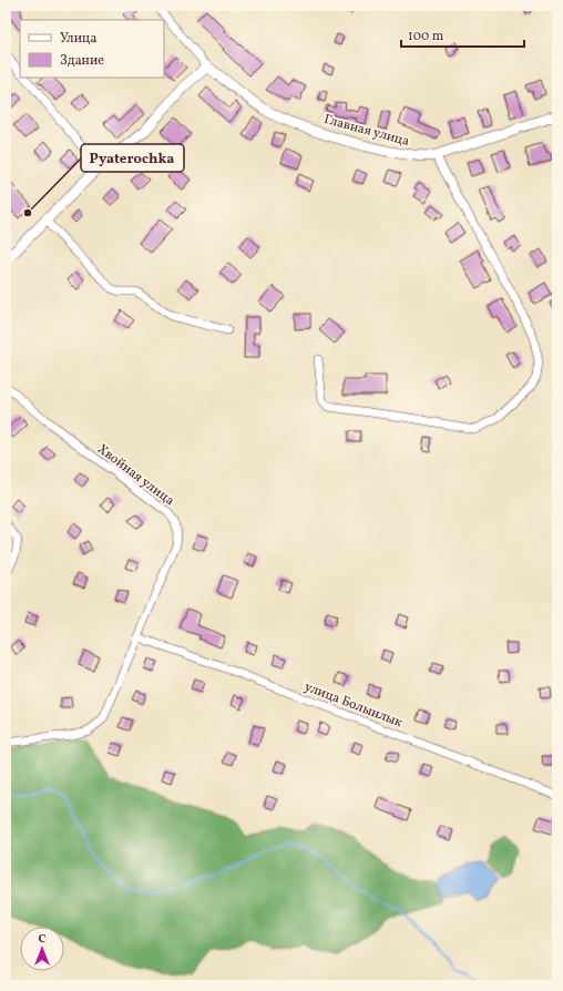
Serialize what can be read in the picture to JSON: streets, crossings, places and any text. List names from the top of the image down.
{
  "streets": {
    "street": ["Главная улица", "Хвойная улица", "улица Болынлык"]
  },
  "crossings": [
    ["Хвойная улица", "улица Болынлык"]
  ],
  "places": ["Pyaterochka"],
  "legend": ["Улица", "Здание"],
  "scale_bar": "100 m",
  "north": "top"
}
